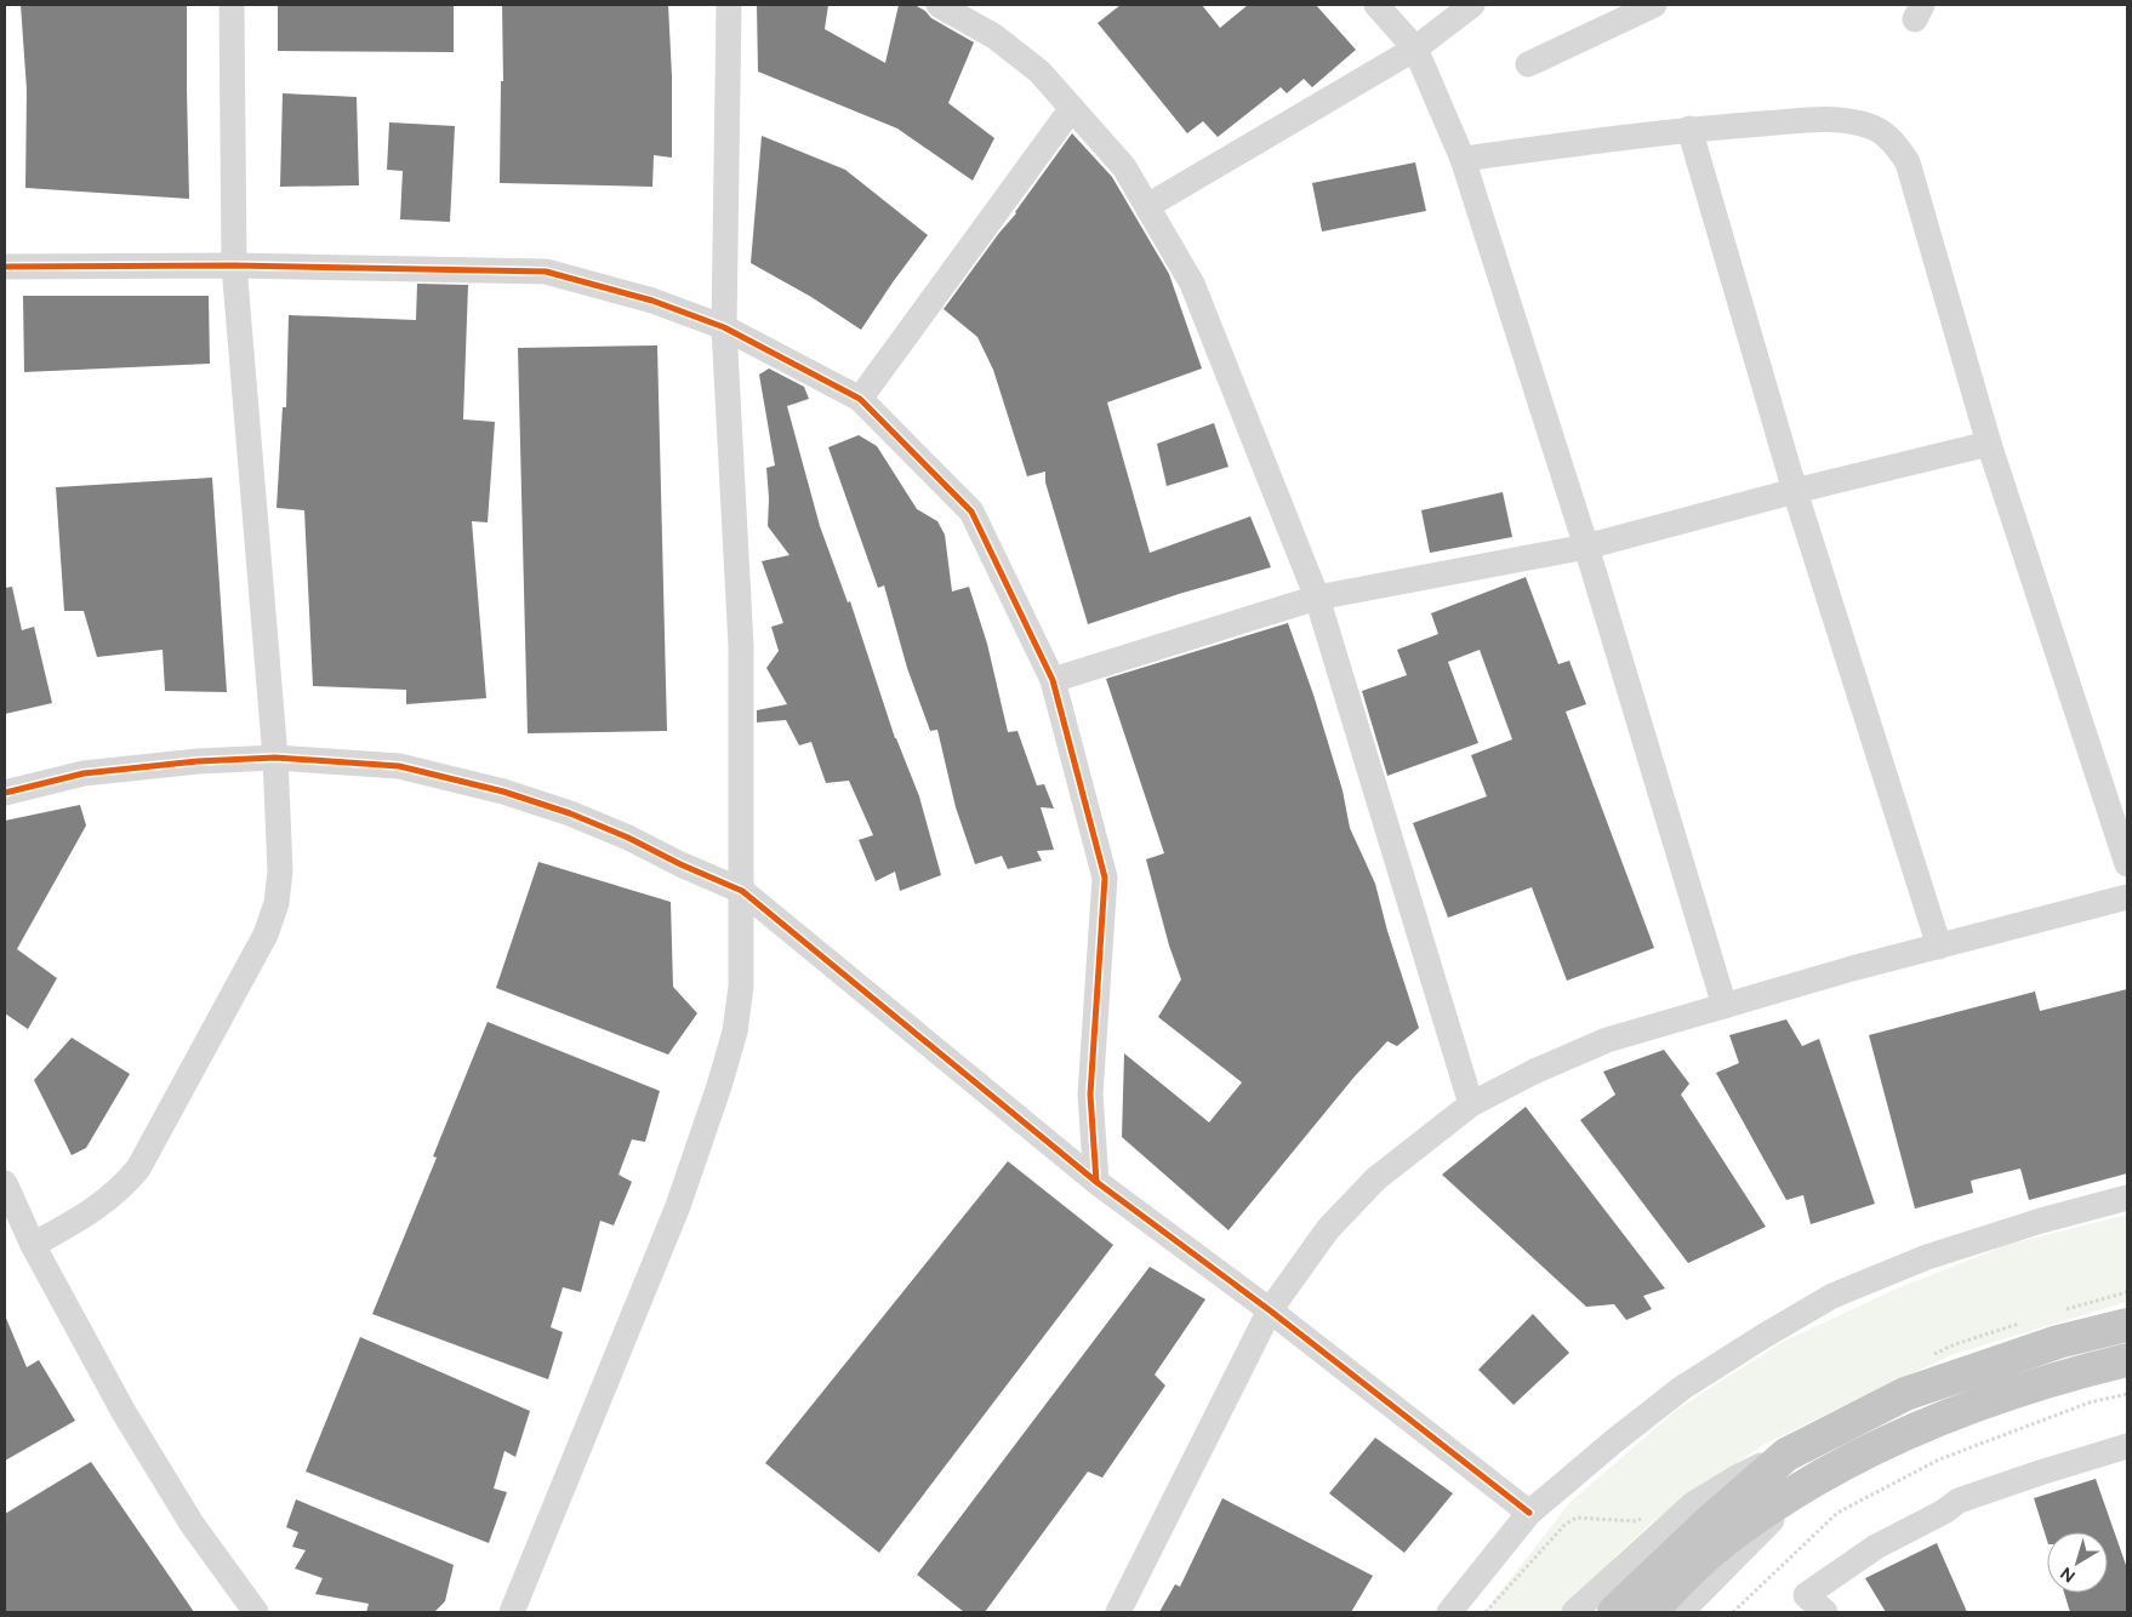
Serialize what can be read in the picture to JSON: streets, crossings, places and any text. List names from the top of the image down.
{
  "north": "bottom left"
}
